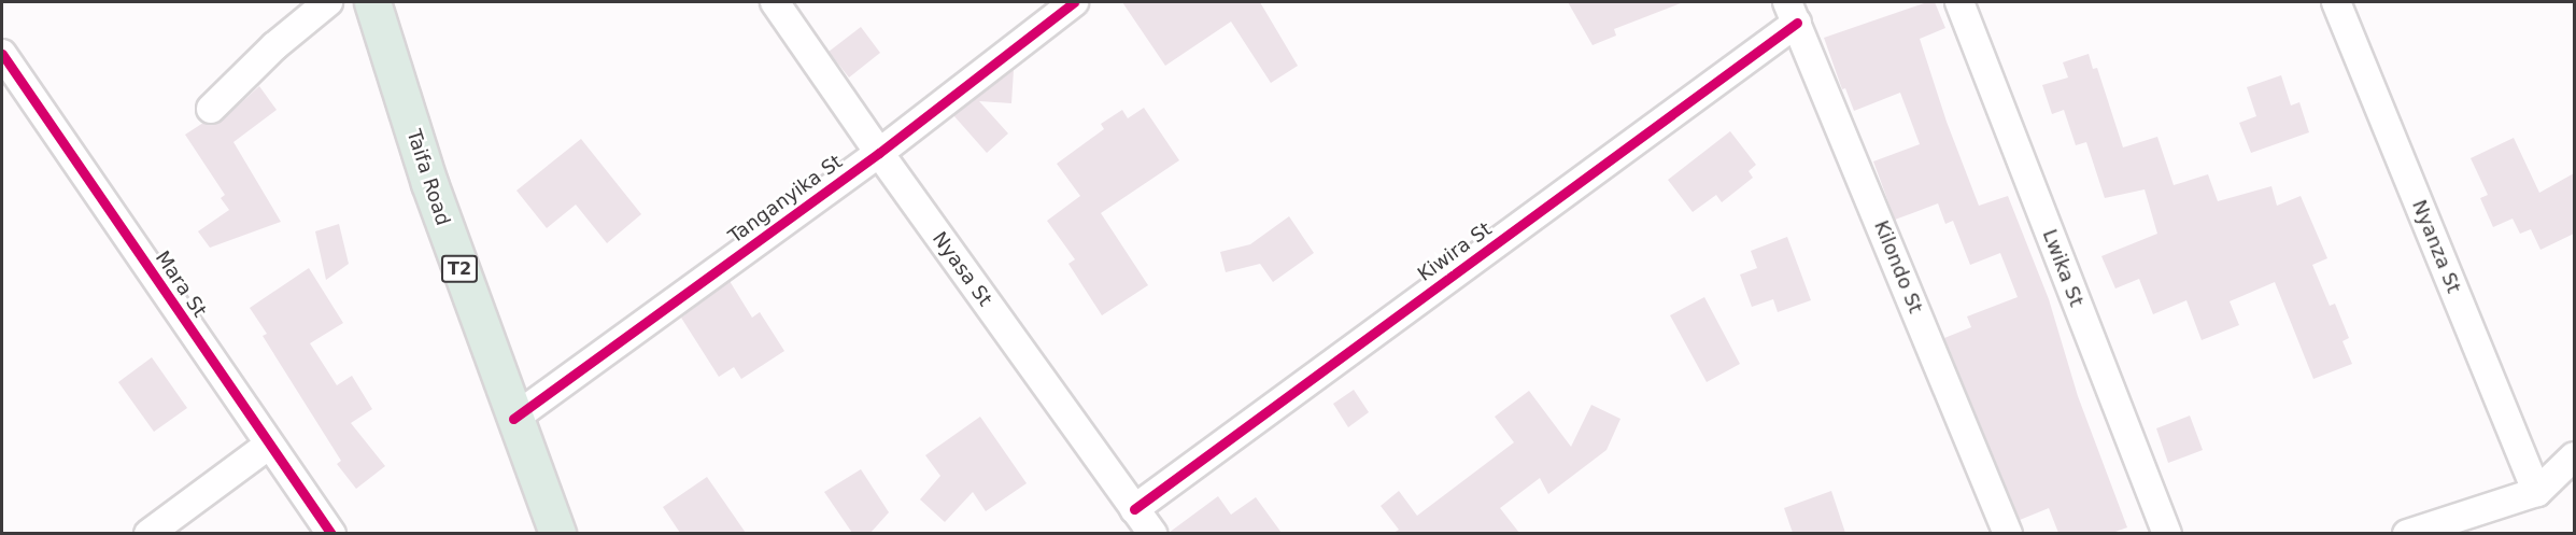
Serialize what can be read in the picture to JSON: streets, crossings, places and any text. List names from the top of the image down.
{
  "streets": {
    "highway": ["Taifa Road", "T2"],
    "street": [
      "Tanganyika St",
      "Nyanza St",
      "Kiwira St",
      "Kilondo St",
      "Lwika St",
      "Nyasa St",
      "Mara St"
    ]
  },
  "crossings": [
    ["Taifa Road", "Tanganyika St"],
    ["Tanganyika St", "Nyasa St"],
    ["Kiwira St", "Kilondo St"],
    ["Kiwira St", "Nyasa St"]
  ]
}
